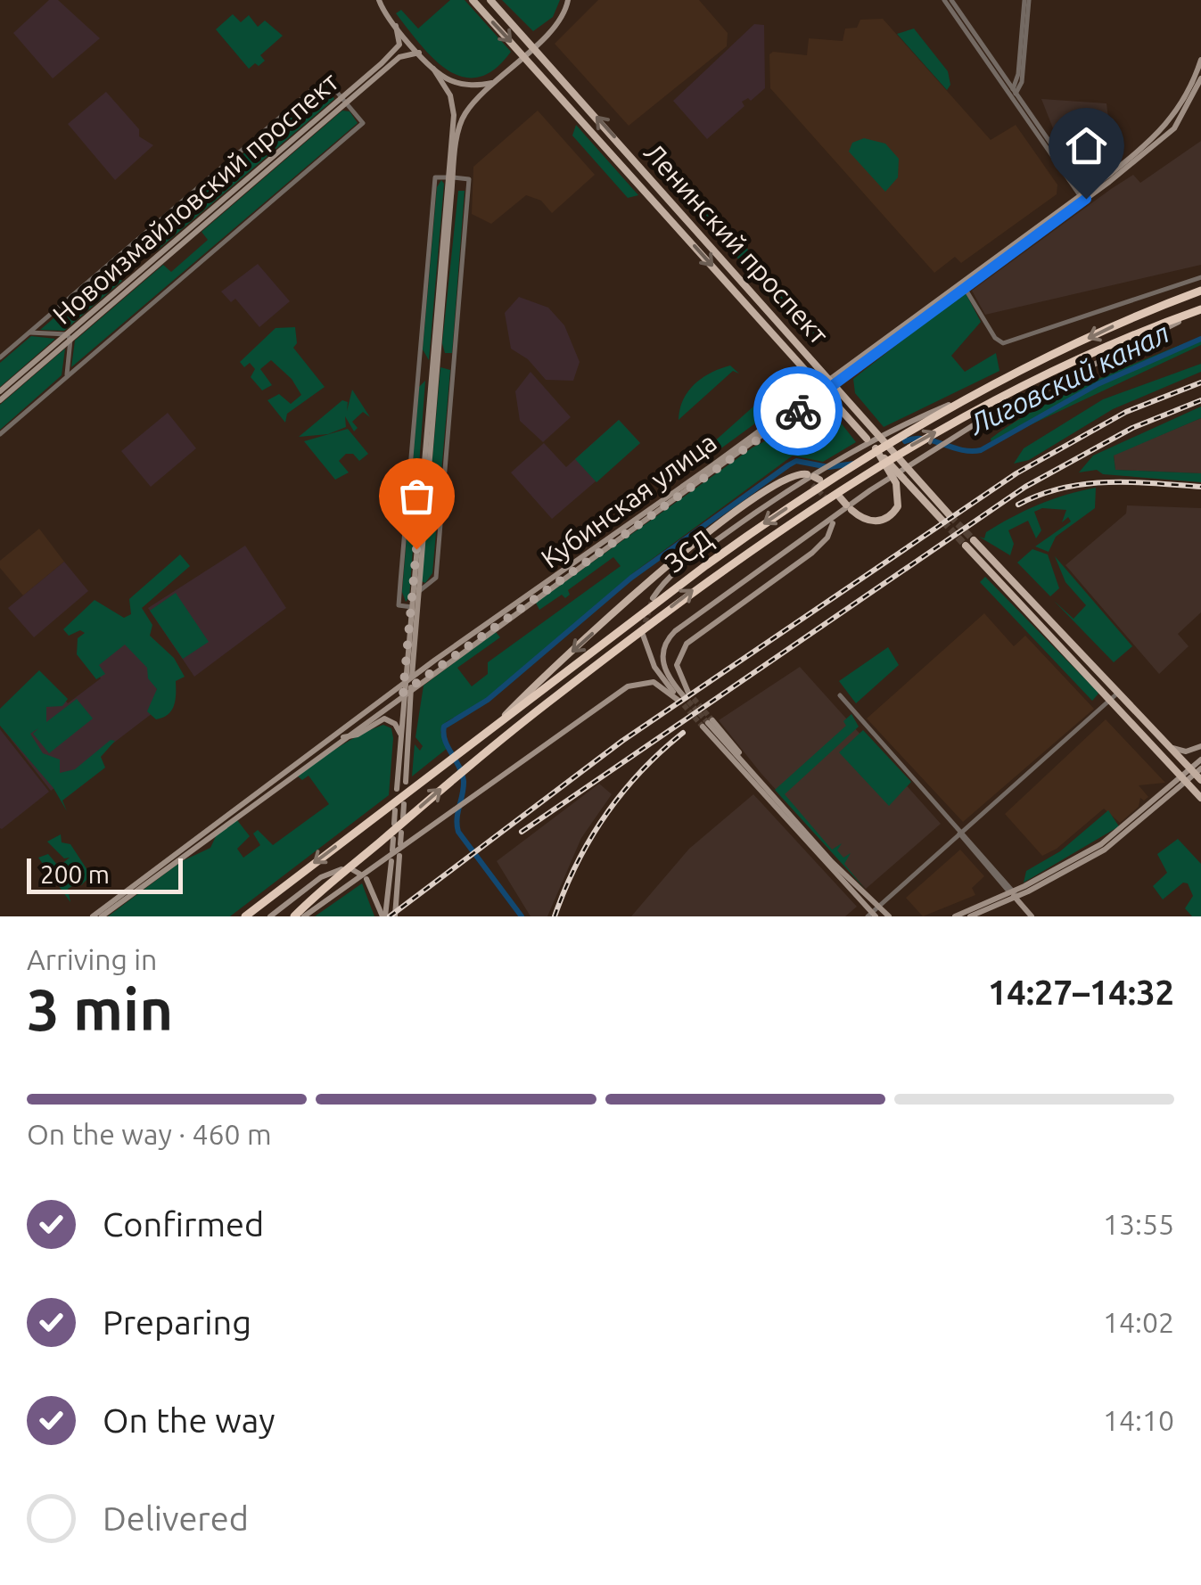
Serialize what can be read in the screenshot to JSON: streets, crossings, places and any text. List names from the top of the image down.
{
  "streets": {
    "highway": ["ЗСД"],
    "main road": ["Новоизмайловский проспект", "Ленинский проспект", "Кубинская улица"]
  },
  "crossings": [
    ["Ленинский проспект", "Кубинская улица"]
  ],
  "water": ["Лиговский канал"],
  "scale_bar": "200 m",
  "page": {
    "scale": "200 m",
    "heading": ["3 min", "Arriving in", "14:27–14:32"],
    "bar": "On the way · 460 m",
    "list": [
      ["Confirmed", "13:55"],
      ["Preparing", "14:02"],
      ["On the way", "14:10"],
      "Delivered"
    ]
  }
}
